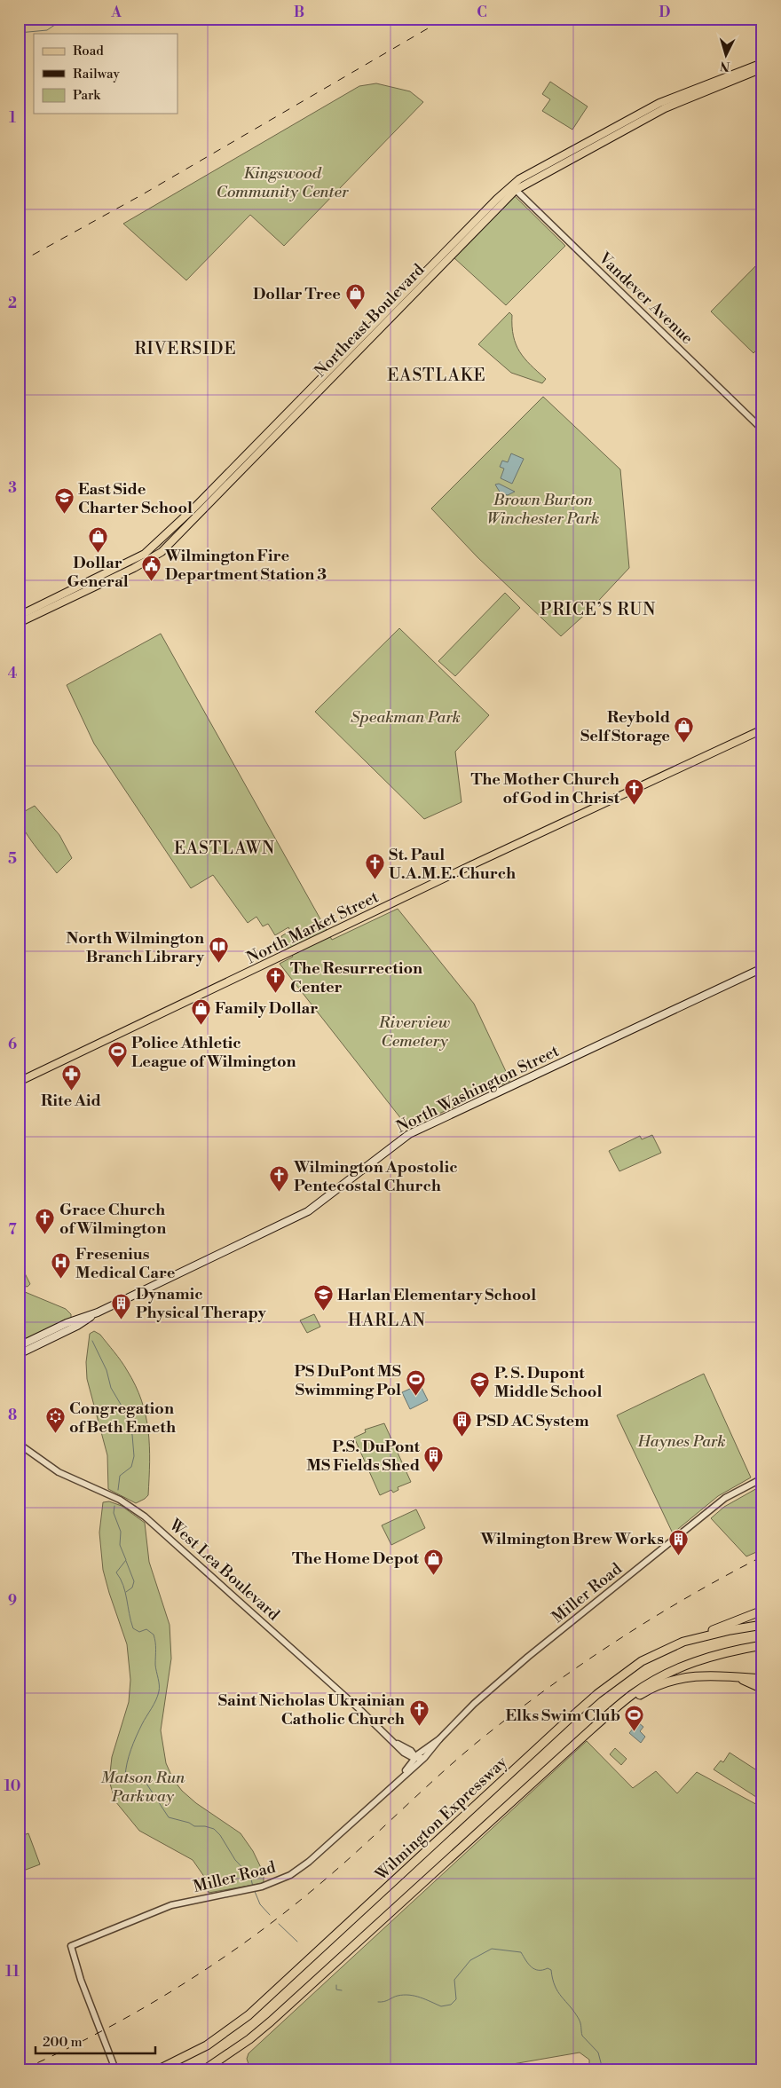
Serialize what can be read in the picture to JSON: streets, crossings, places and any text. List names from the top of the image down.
{
  "streets": {
    "highway": ["Wilmington Expressway"],
    "main road": ["Northeast Boulevard", "North Market Street", "North Washington Street"],
    "street": ["Vandever Avenue", "West Lea Boulevard", "Miller Road"]
  },
  "crossings": [
    ["Vandever Avenue", "Northeast Boulevard"],
    ["West Lea Boulevard", "Miller Road"]
  ],
  "districts": [
    "RIVERSIDE",
    "EASTLAKE",
    "PRICE’S RUN",
    "EASTLAWN",
    "HARLAN"
  ],
  "parks": [
    "Kingswood Community Center",
    "Brown Burton Winchester Park",
    "Speakman Park",
    "Riverview Cemetery",
    "Haynes Park",
    "Matson Run Parkway"
  ],
  "places": {
    "shop": [
      "Dollar Tree",
      "Dollar General",
      "Reybold Self Storage",
      "Family Dollar",
      "The Home Depot"
    ],
    "school or university": ["East Side Charter School", "Harlan Elementary School", "P. S. Dupont Middle School"],
    "public building": ["Wilmington Fire Department Station 3"],
    "church": [
      "The Mother Church of God in Christ",
      "St. Paul U.A.M.E. Church",
      "The Resurrection Center",
      "Wilmington Apostolic Pentecostal Church",
      "Grace Church of Wilmington",
      "Saint Nicholas Ukrainian Catholic Church"
    ],
    "library": ["North Wilmington Branch Library"],
    "sports": ["Police Athletic League of Wilmington", "PS DuPont MS Swimming Pol", "Elks Swim Club"],
    "pharmacy": ["Rite Aid"],
    "hospital": ["Fresenius Medical Care"],
    "building": [
      "Dynamic Physical Therapy",
      "PSD AC System",
      "P.S. DuPont MS Fields Shed",
      "Wilmington Brew Works"
    ],
    "synagogue": ["Congregation of Beth Emeth"]
  },
  "legend": ["Road", "Railway", "Park"],
  "scale_bar": "200 m",
  "north": "bottom",
  "grid": {
    "columns": [
      "A",
      "B",
      "C",
      "D"
    ],
    "rows": [
      "1",
      "2",
      "3",
      "4",
      "5",
      "6",
      "7",
      "8",
      "9",
      "10",
      "11"
    ]
  }
}
